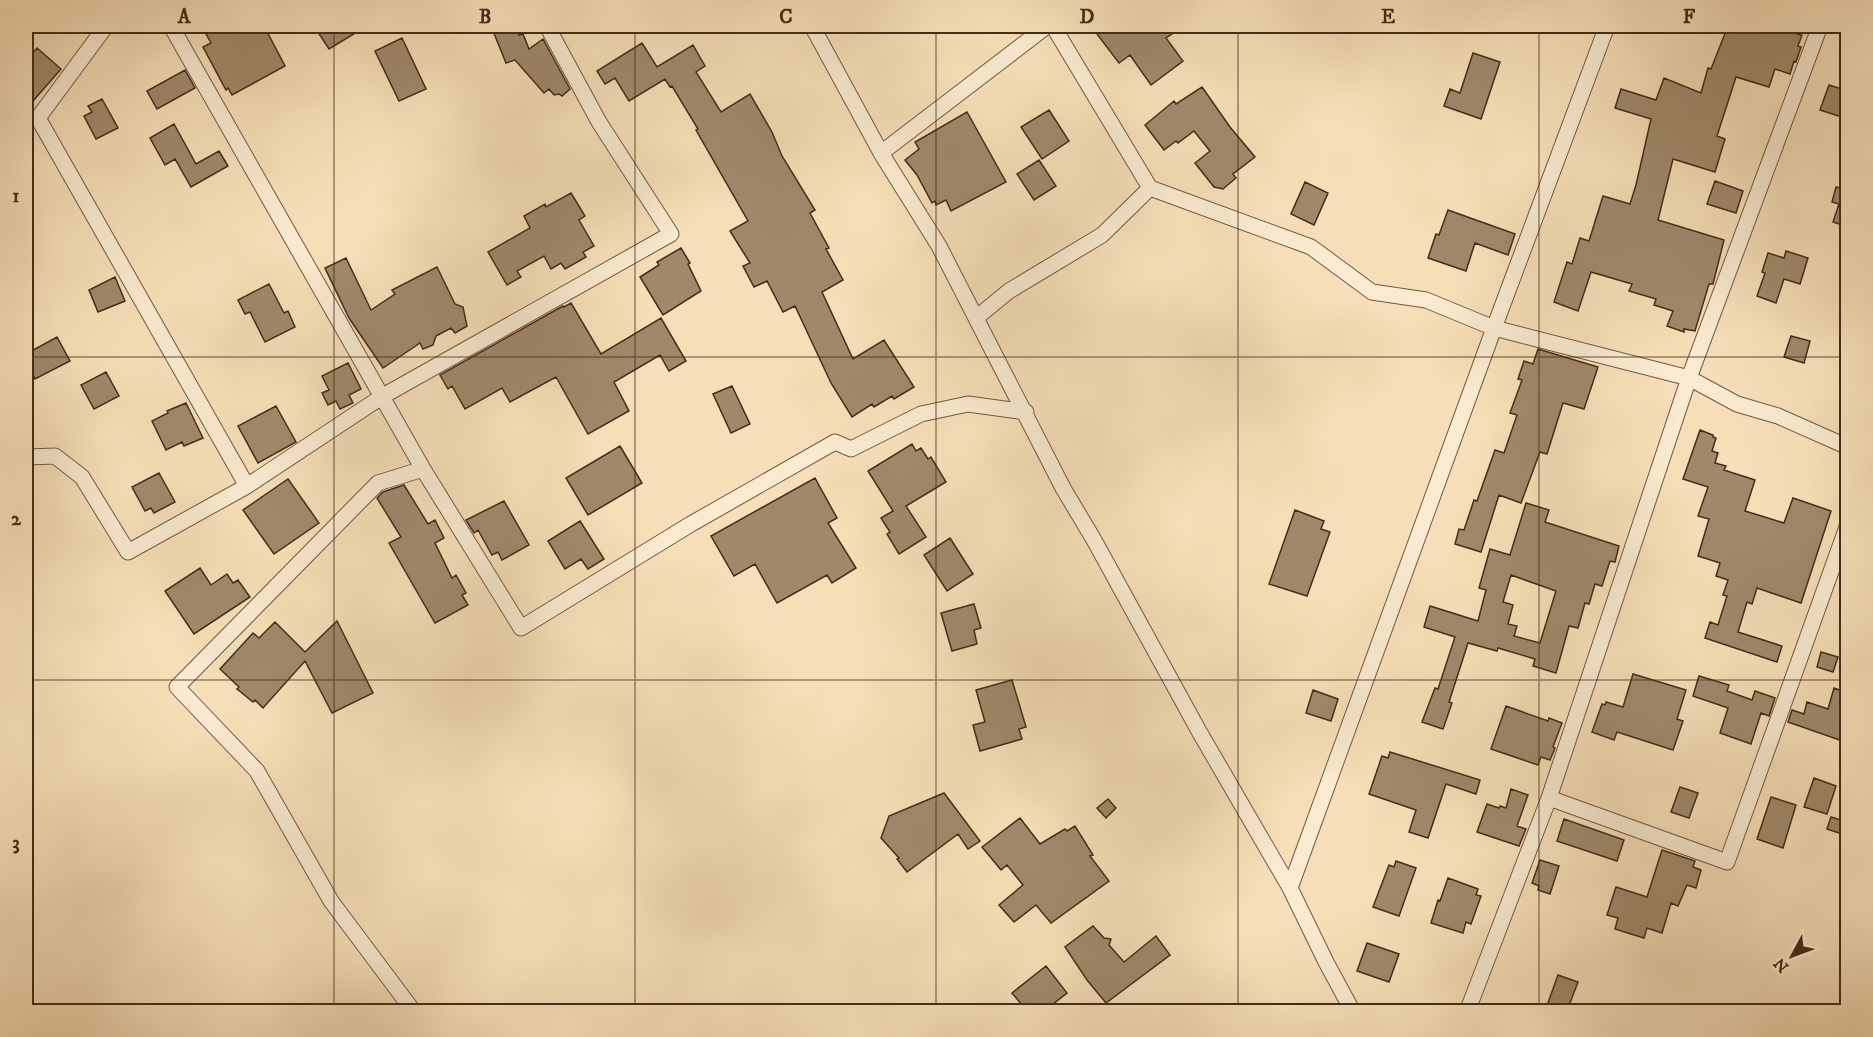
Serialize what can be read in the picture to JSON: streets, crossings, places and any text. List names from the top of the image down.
{
  "north": "bottom left",
  "grid": {
    "columns": [
      "A",
      "B",
      "C",
      "D",
      "E",
      "F"
    ],
    "rows": ["1", "2", "3"]
  }
}
